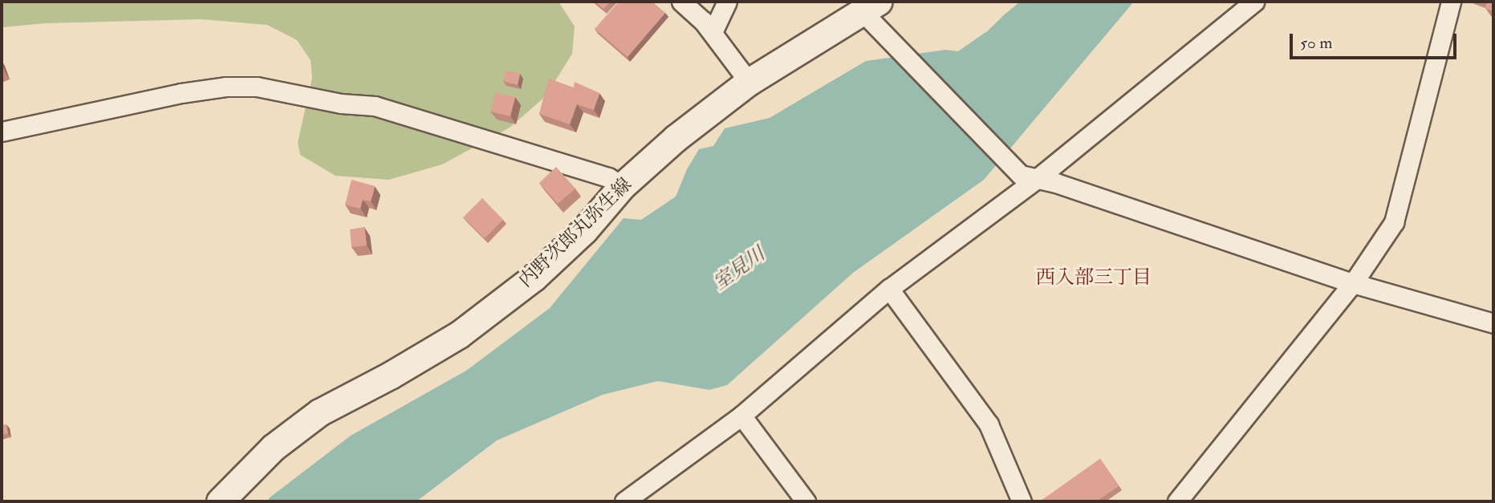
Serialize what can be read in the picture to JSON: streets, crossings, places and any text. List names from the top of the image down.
{
  "streets": {
    "main road": ["内野次郎丸弥生線"]
  },
  "districts": ["西入部三丁目"],
  "water": ["室見川"],
  "scale_bar": "50 m"
}
